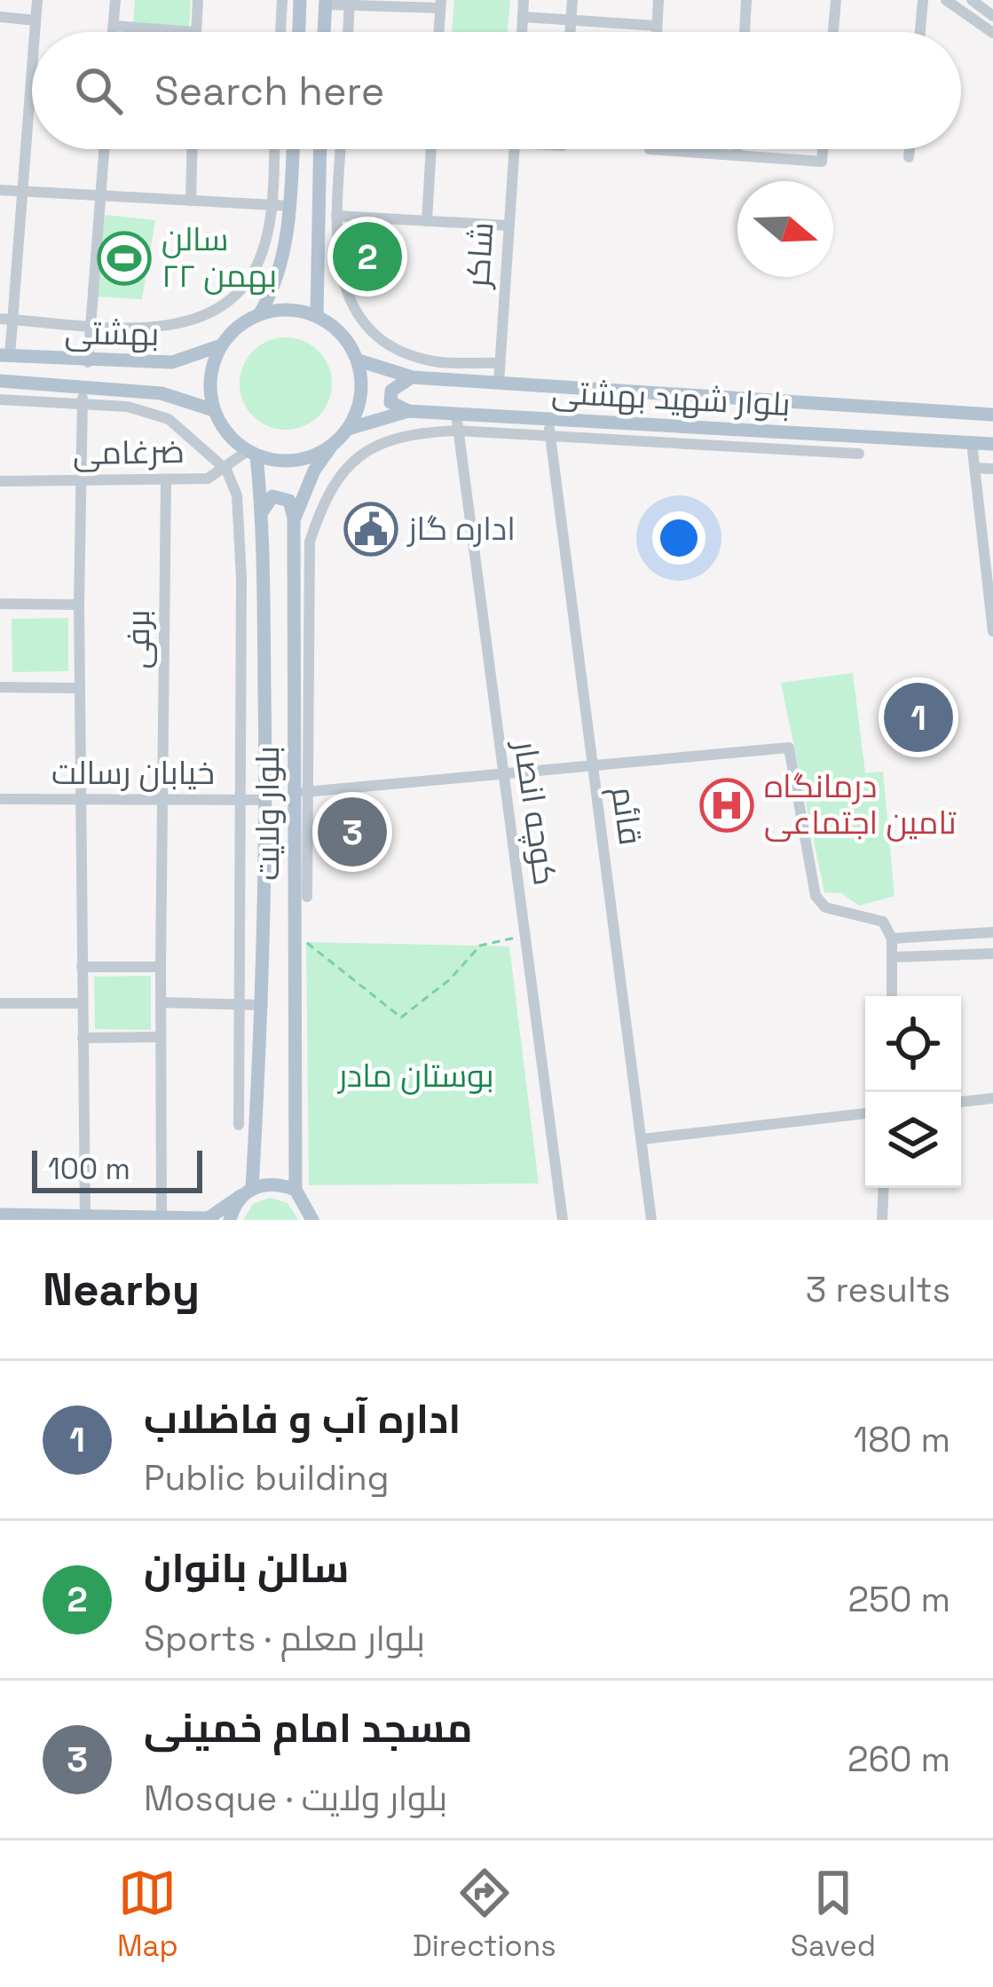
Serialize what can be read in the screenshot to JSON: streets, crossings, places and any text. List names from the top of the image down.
{
  "streets": {
    "main road": ["بهشتی", "بلوار شهید بهشتی", "بلوار ولایت"],
    "street": [
      "شاکر",
      "ضرغامی",
      "برفی",
      "خیابان رسالت",
      "کوچه انصار",
      "قائم"
    ]
  },
  "crossings": [
    ["شاکر", "بلوار شهید بهشتی"],
    ["بهشتی", "بلوار شهید بهشتی"],
    ["بهشتی", "ضرغامی"],
    ["بهشتی", "بلوار ولایت"],
    ["بلوار شهید بهشتی", "ضرغامی"],
    ["بلوار شهید بهشتی", "بلوار ولایت"],
    ["بلوار شهید بهشتی", "کوچه انصار"],
    ["بلوار شهید بهشتی", "قائم"],
    ["ضرغامی", "برفی"],
    ["ضرغامی", "بلوار ولایت"],
    ["برفی", "خیابان رسالت"],
    ["خیابان رسالت", "بلوار ولایت"]
  ],
  "parks": ["بوستان مادر"],
  "places": {
    "sports": ["سالن ۲۲ بهمن"],
    "public building": ["اداره گاز"],
    "hospital": ["درمانگاه تامین اجتماعی"]
  },
  "scale_bar": "100 m",
  "north": "right",
  "page": {
    "search": "Search here",
    "pins": ["2", "1", "3"],
    "scale": "100 m",
    "heading": ["Nearby", "3 results"],
    "list": [
      {
        "mark": "1",
        "name": "اداره آب و فاضلاب",
        "note": "Public building",
        "value": "180 m"
      },
      {
        "mark": "2",
        "name": "سالن بانوان",
        "note": "Sports · بلوار معلم",
        "value": "250 m"
      },
      {
        "mark": "3",
        "name": "مسجد امام خمینی",
        "note": "Mosque · بلوار ولایت",
        "value": "260 m"
      }
    ],
    "nav": ["Map", "Directions", "Saved"]
  }
}
